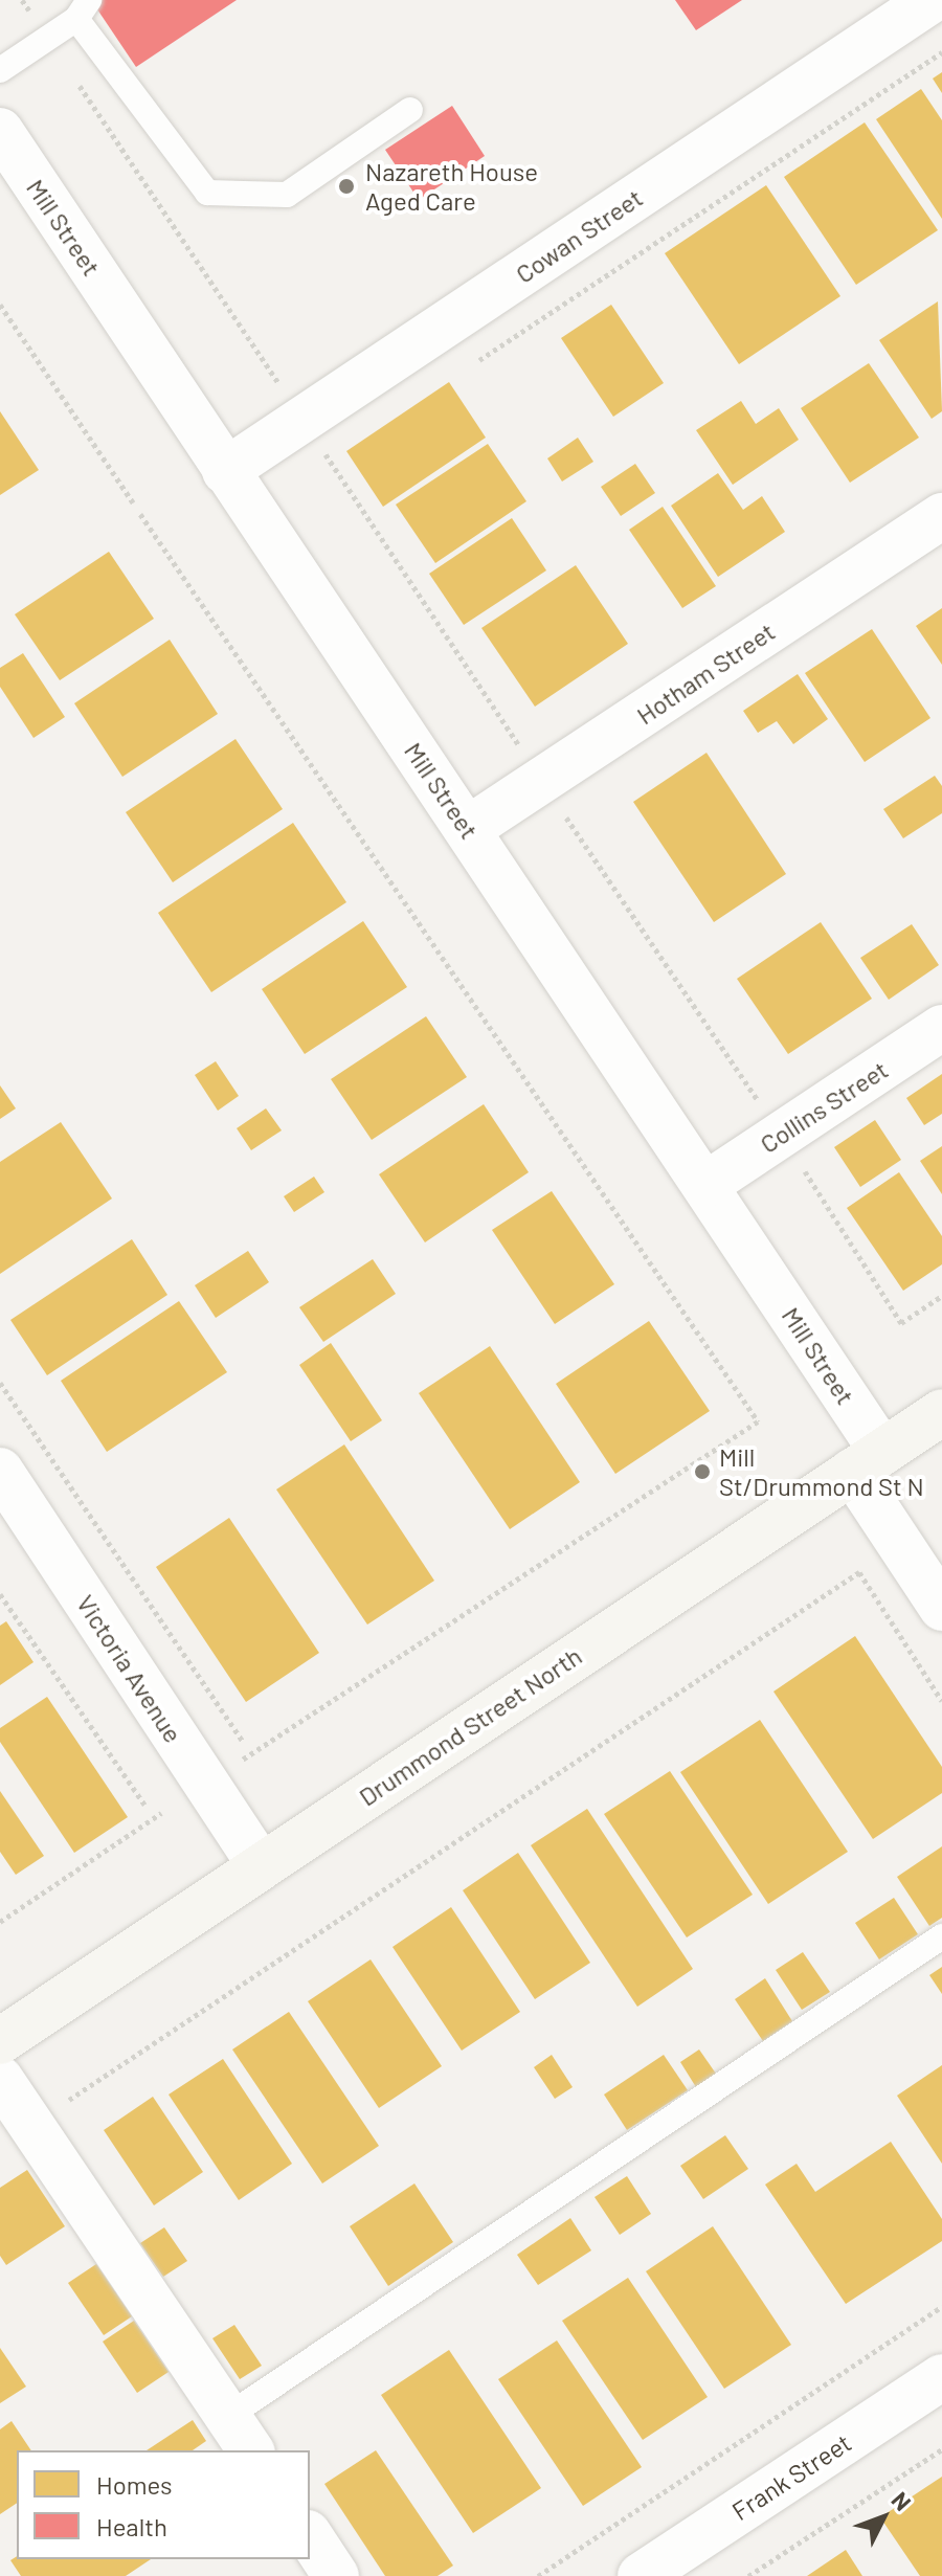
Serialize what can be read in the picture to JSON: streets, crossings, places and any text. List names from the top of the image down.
{
  "streets": {
    "main road": ["Drummond Street North"],
    "street": [
      "Mill Street",
      "Cowan Street",
      "Hotham Street",
      "Collins Street",
      "Victoria Avenue",
      "Frank Street"
    ]
  },
  "crossings": [
    ["Mill Street", "Cowan Street"],
    ["Mill Street", "Hotham Street"],
    ["Mill Street", "Collins Street"],
    ["Mill Street", "Drummond Street North"],
    ["Victoria Avenue", "Drummond Street North"]
  ],
  "places": ["Nazareth House Aged Care", "Mill St/Drummond St N"],
  "legend": ["Homes", "Health"],
  "north": "top right"
}
